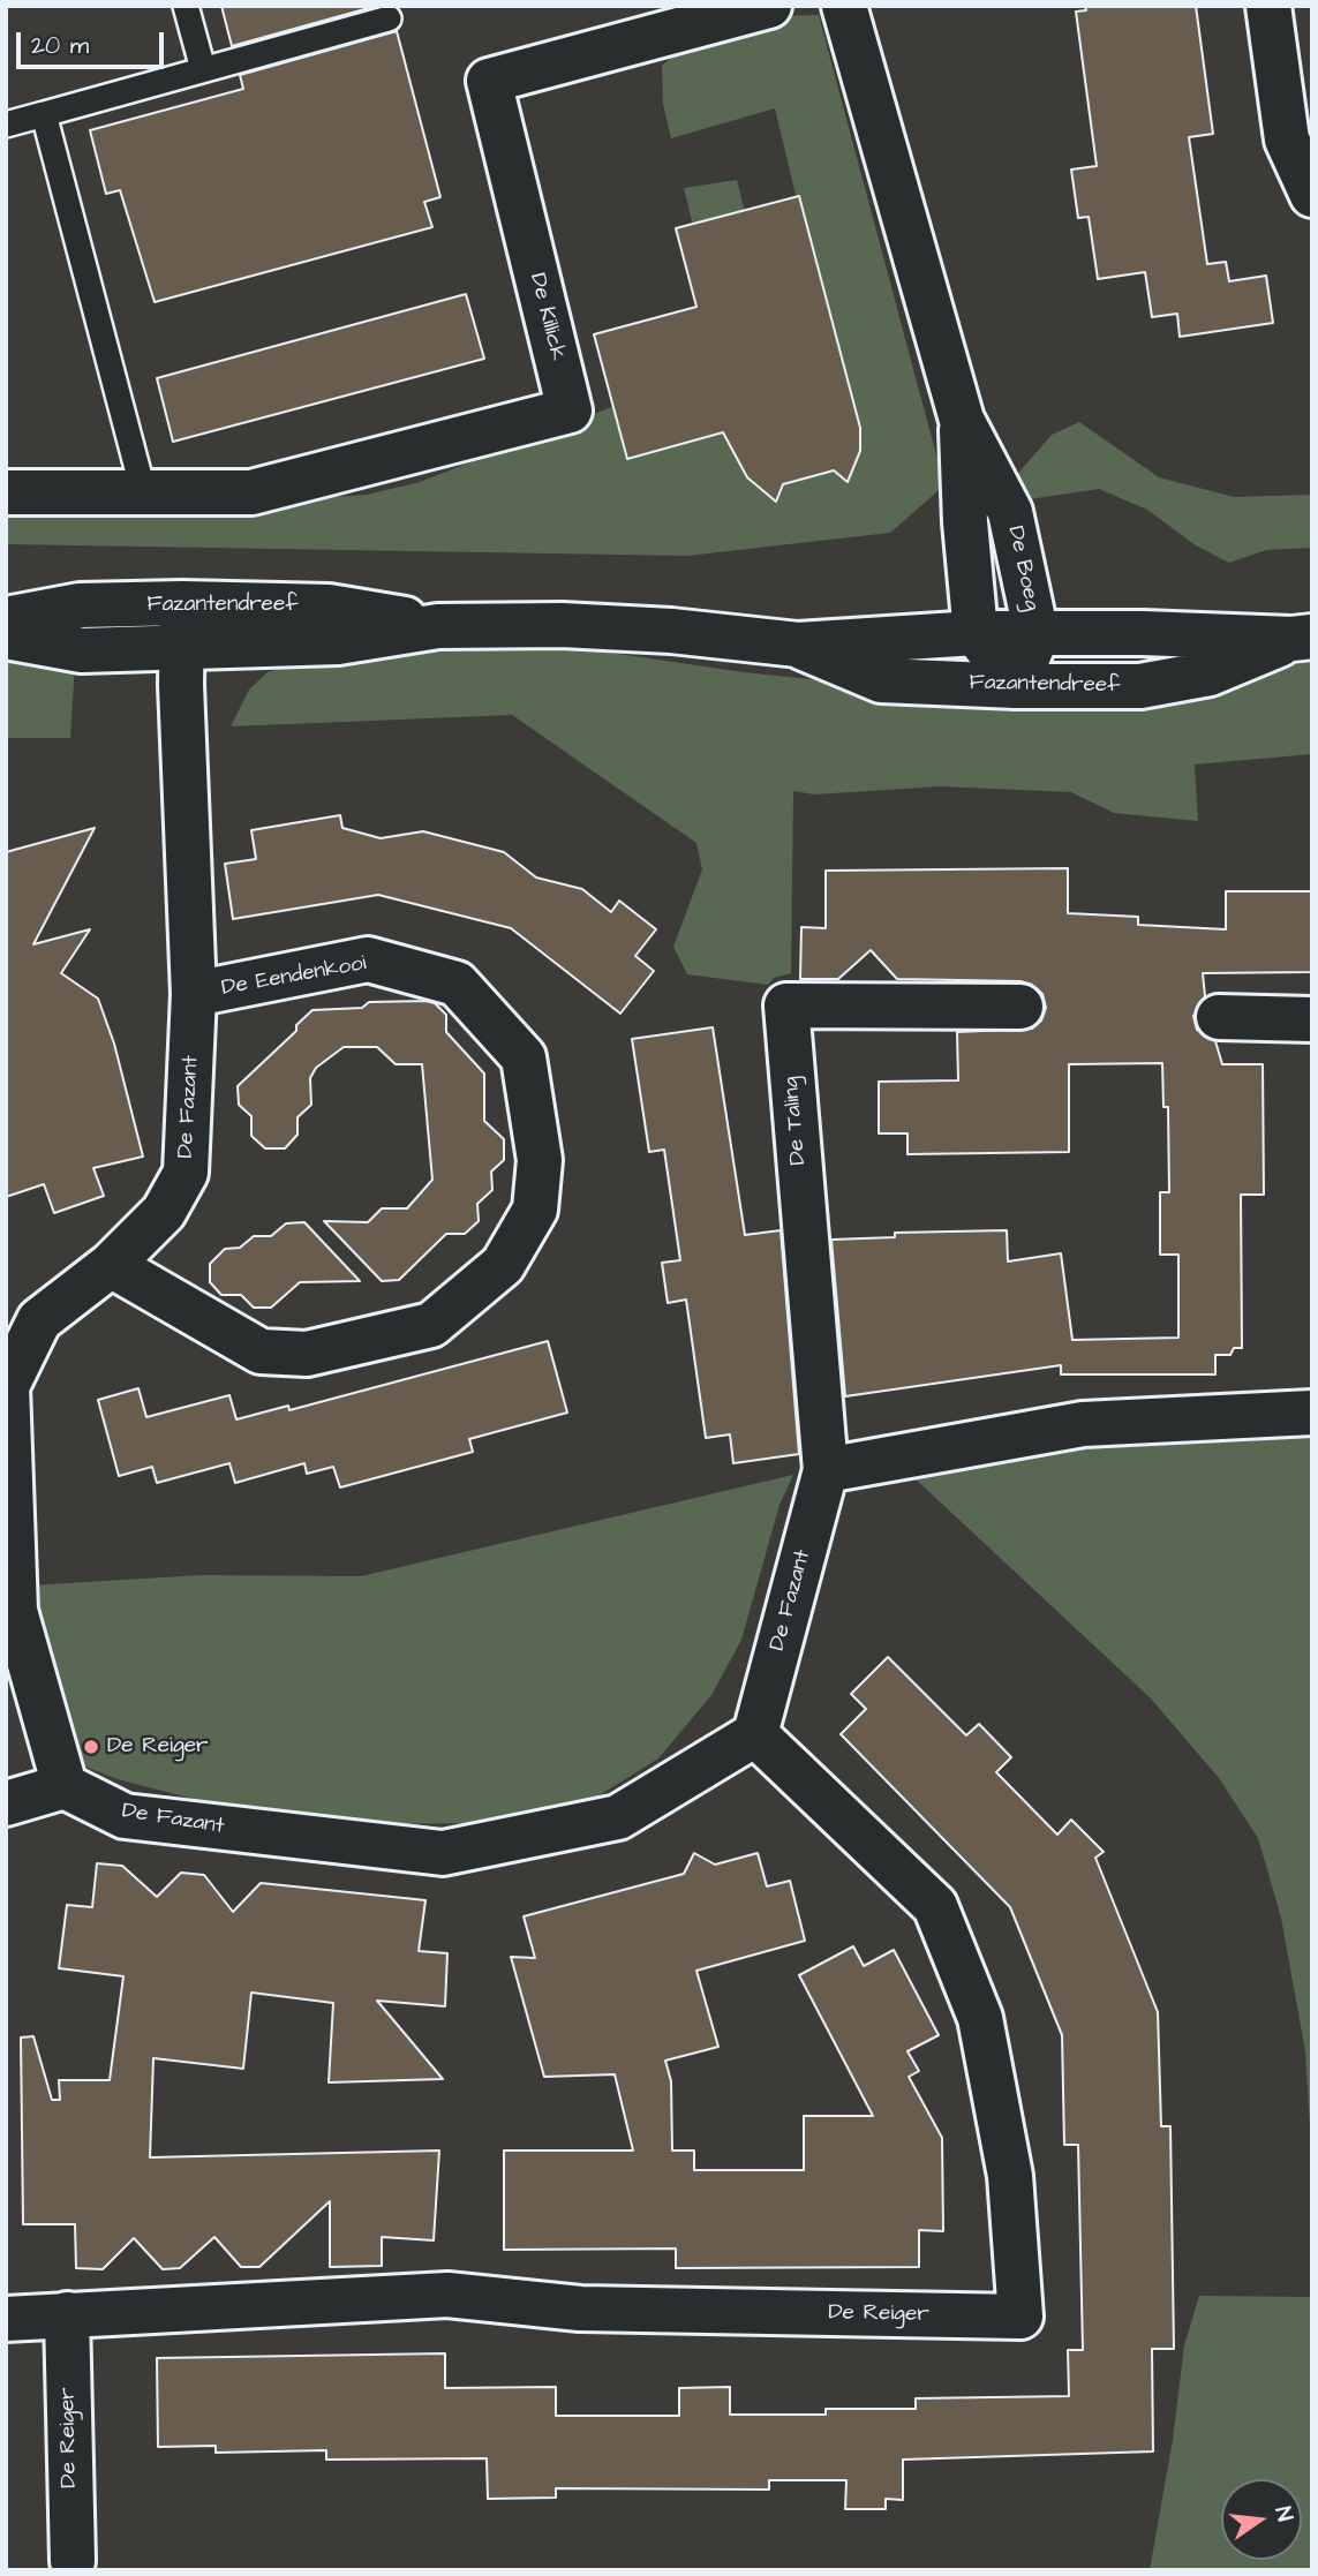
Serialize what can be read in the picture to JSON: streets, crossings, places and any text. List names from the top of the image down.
{
  "streets": {
    "street": [
      "De Killick",
      "De Boeg",
      "Fazantendreef",
      "De Eendenkooi",
      "De Fazant",
      "De Taling",
      "De Reiger"
    ]
  },
  "crossings": [
    ["De Boeg", "Fazantendreef"],
    ["Fazantendreef", "De Fazant"],
    ["De Eendenkooi", "De Fazant"],
    ["De Fazant", "De Taling"],
    ["De Fazant", "De Reiger"]
  ],
  "places": ["De Reiger"],
  "scale_bar": "20 m",
  "north": "right"
}
